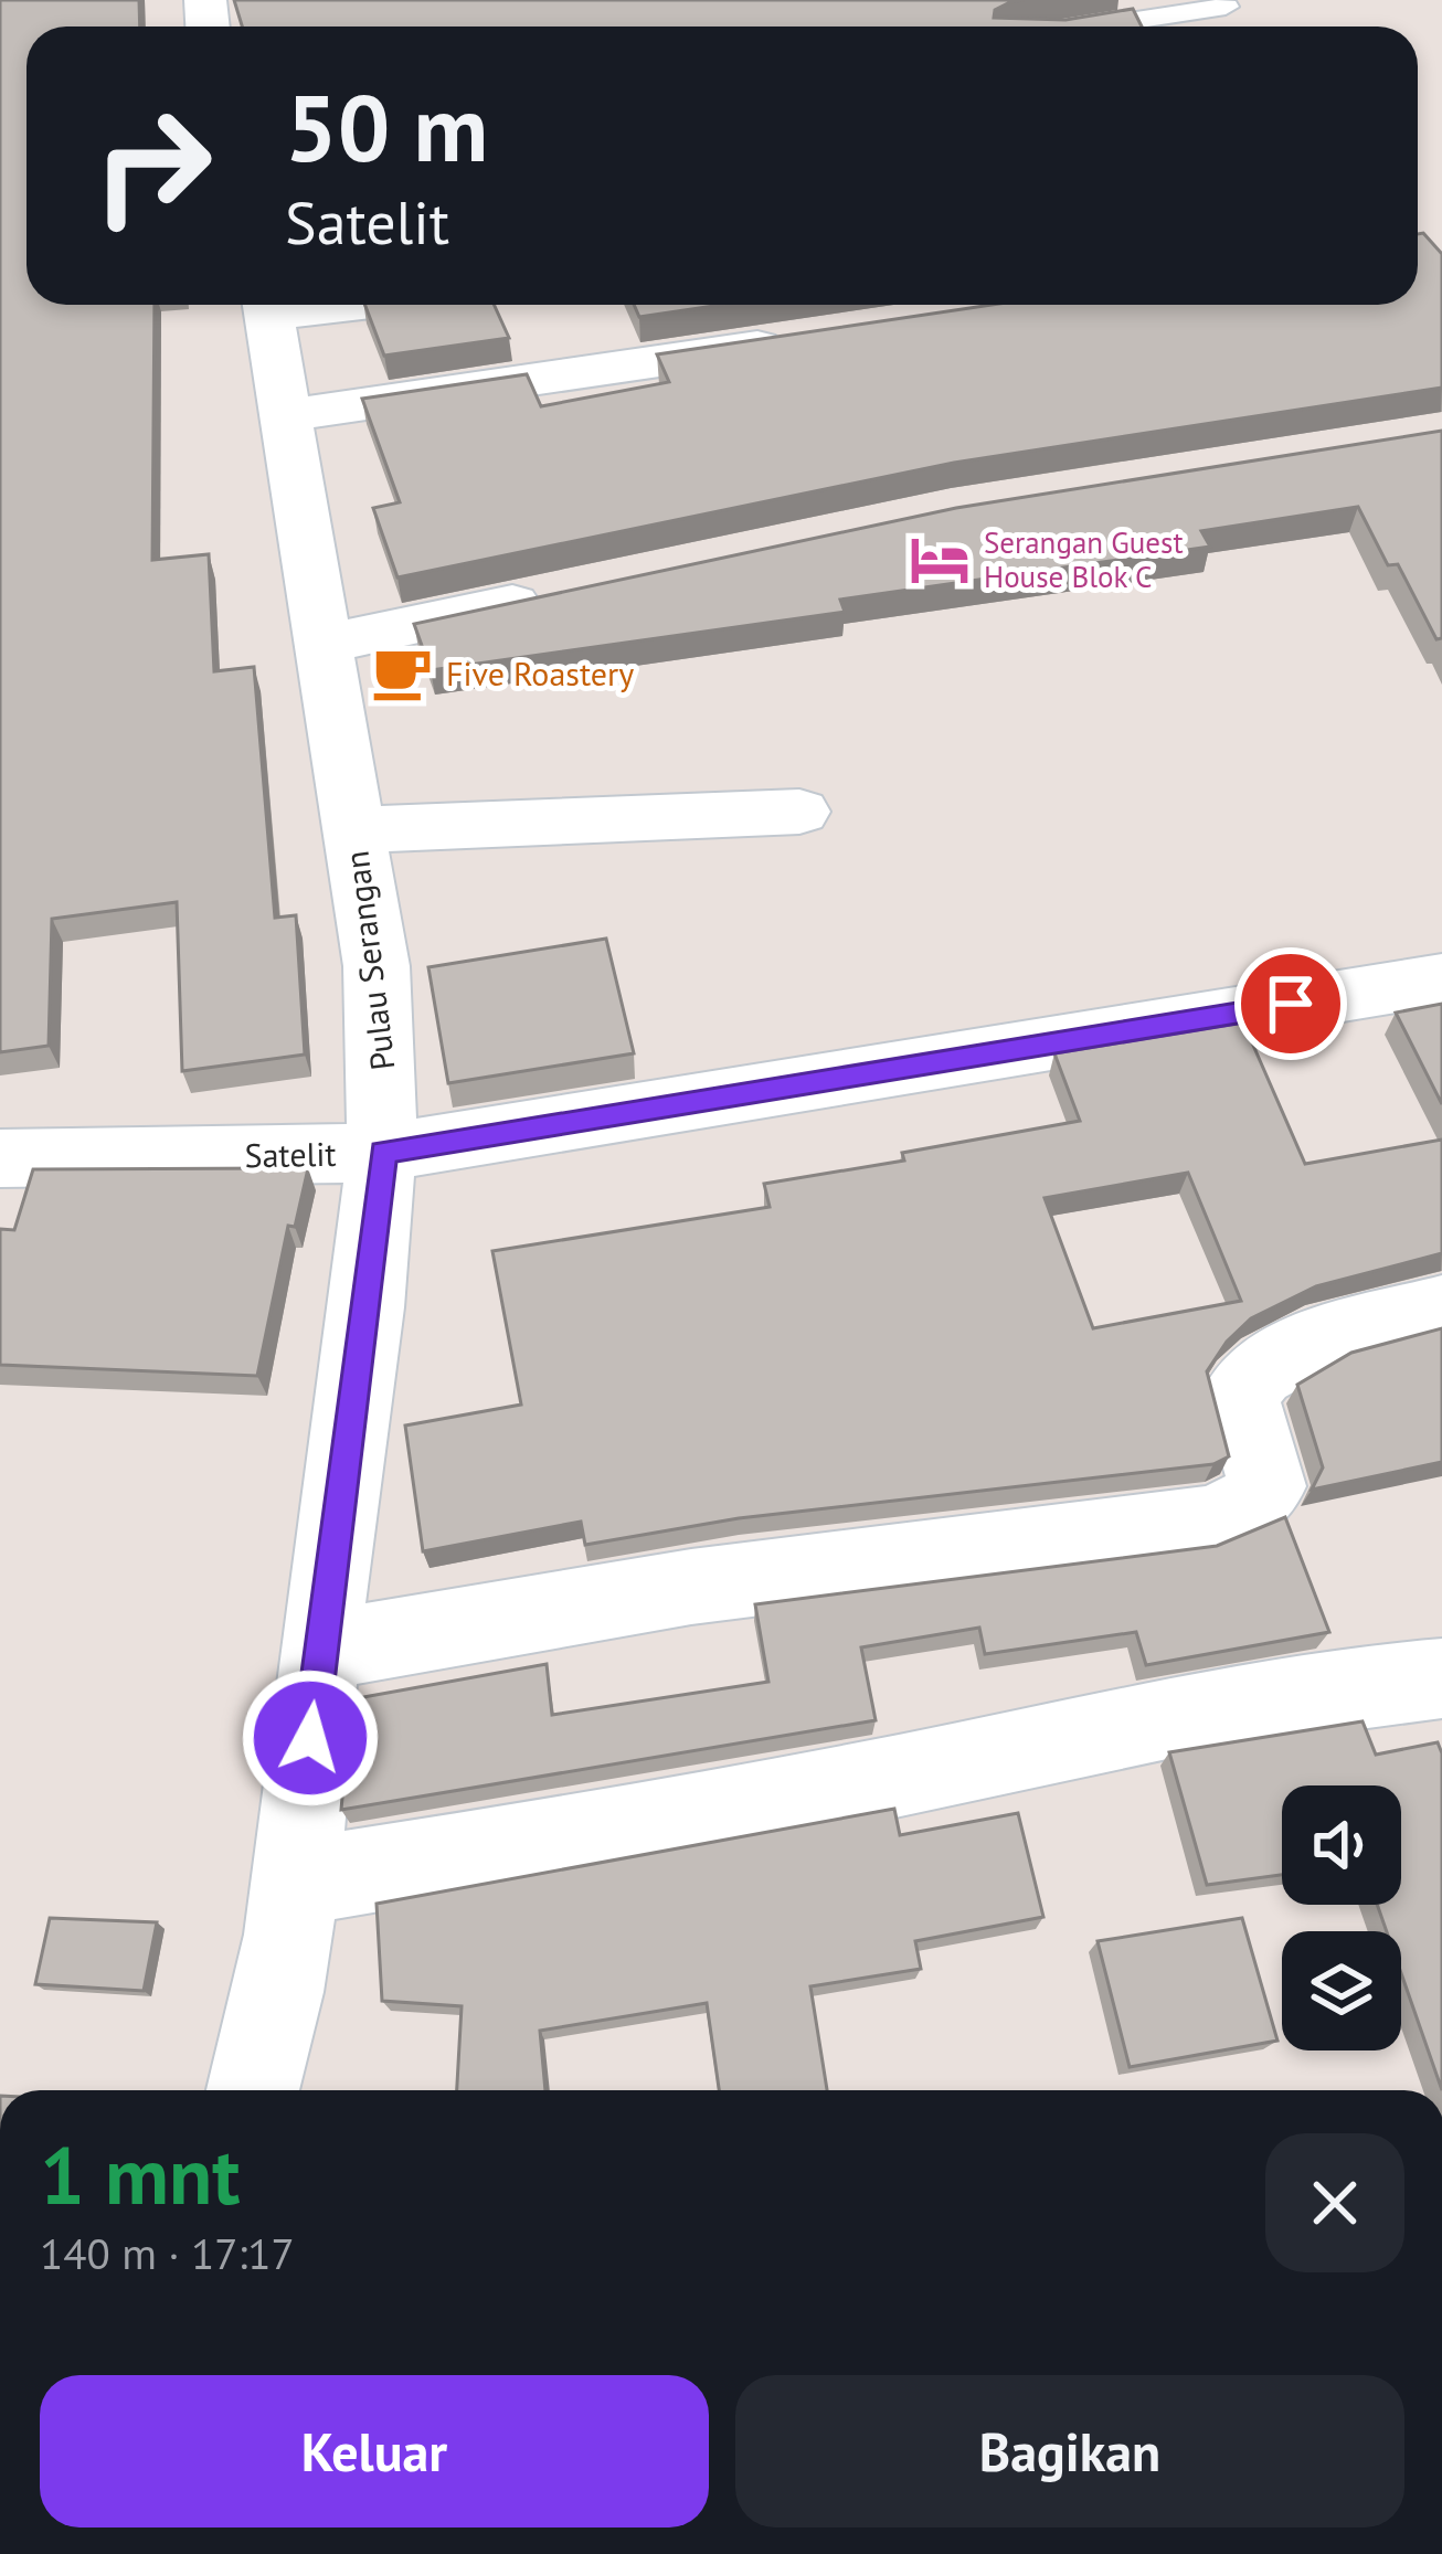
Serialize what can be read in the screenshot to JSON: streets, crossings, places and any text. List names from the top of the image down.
{
  "streets": {
    "street": ["Pulau Serangan", "Satelit"]
  },
  "crossings": [
    ["Pulau Serangan", "Satelit"]
  ],
  "places": {
    "hotel": ["Serangan Guest House Blok C"],
    "cafe": ["Five Roastery"]
  },
  "page": {
    "turn": ["50 m", "Satelit"],
    "heading": ["1 mnt", "140 m · 17:17"],
    "buttons": ["Keluar", "Bagikan"]
  }
}
